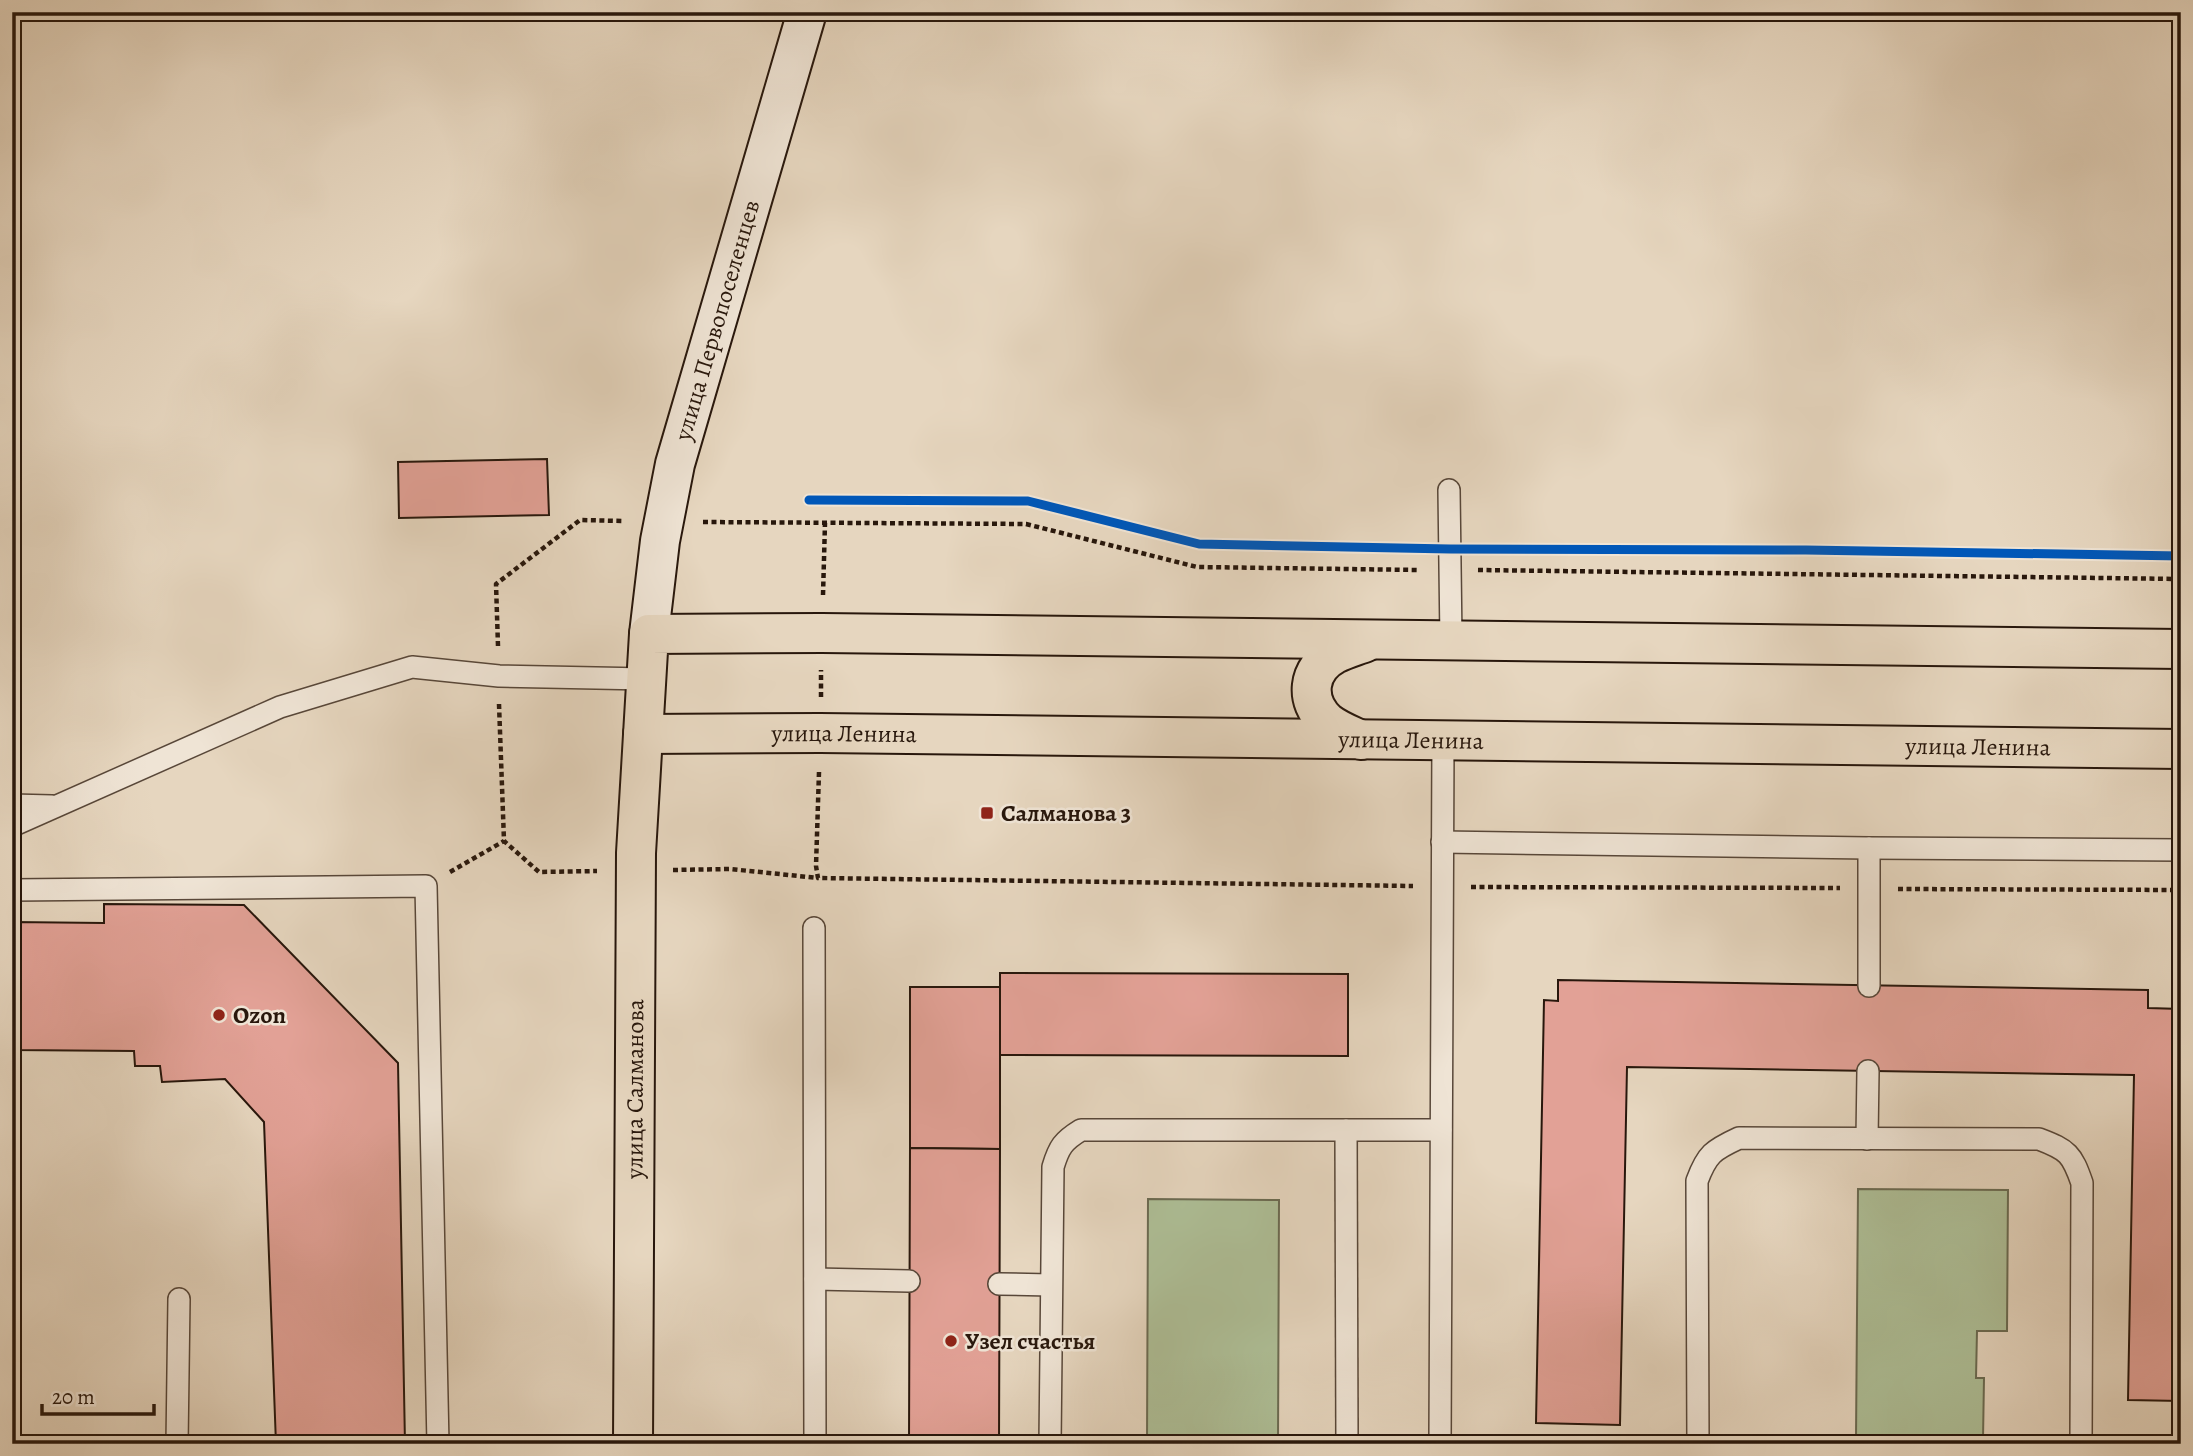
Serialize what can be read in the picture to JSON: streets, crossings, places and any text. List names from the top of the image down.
{
  "streets": {
    "main road": ["улица Первопоселенцев", "улица Ленина", "улица Салманова"]
  },
  "crossings": [
    ["улица Первопоселенцев", "улица Салманова"],
    ["улица Ленина", "улица Салманова"]
  ],
  "places": {
    "transit": ["Салманова 3"],
    "other": ["Ozon", "Узел счастья"]
  },
  "scale_bar": "20 m"
}
